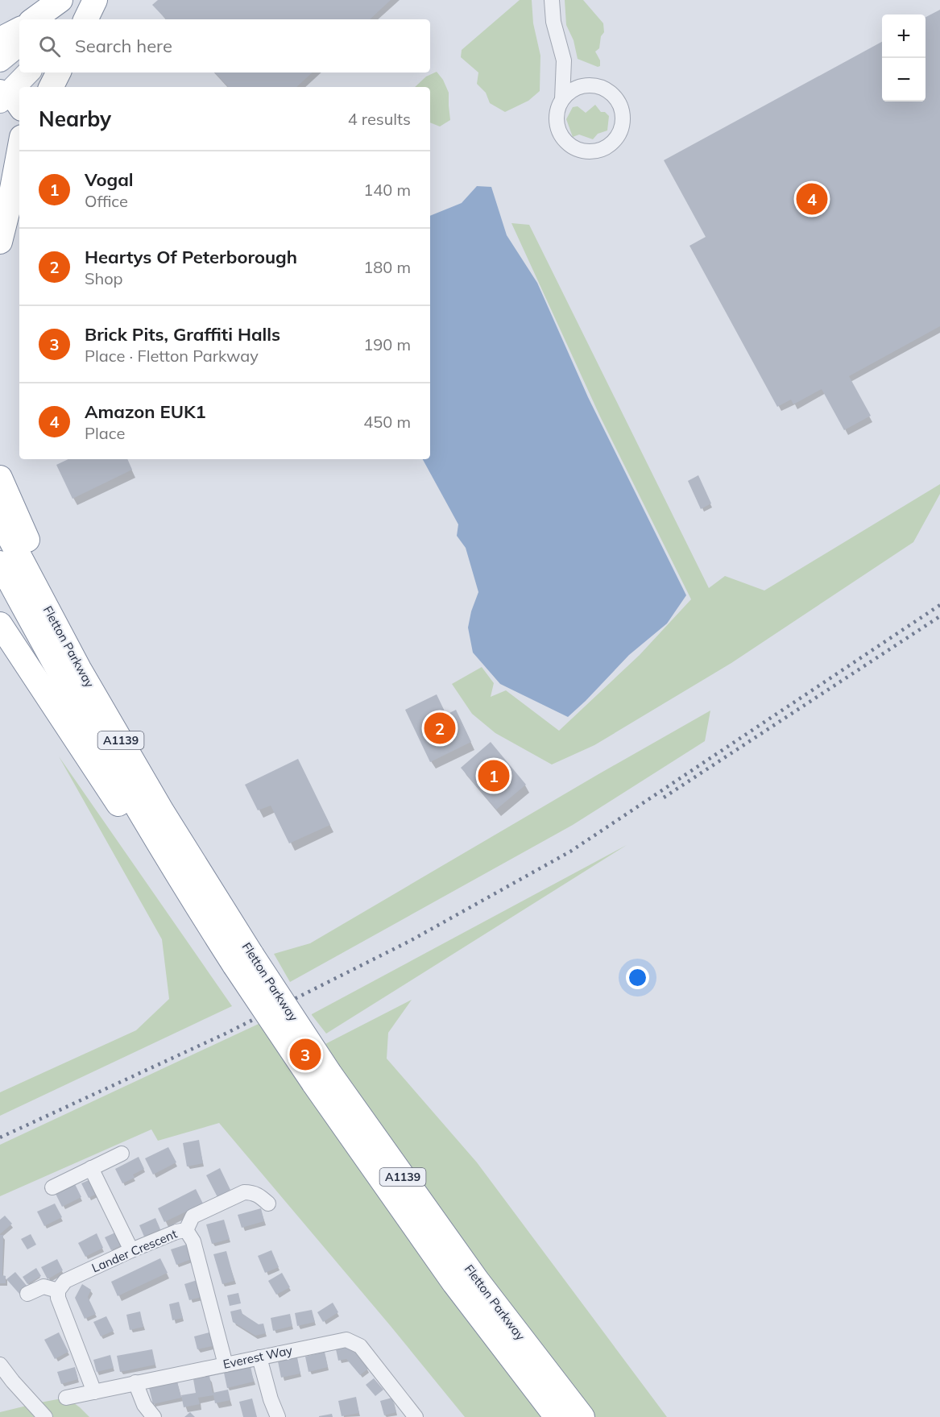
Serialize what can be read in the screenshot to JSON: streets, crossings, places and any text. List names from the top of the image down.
{
  "streets": {
    "highway": ["Fletton Parkway", "A1139"],
    "street": ["Lander Crescent", "Everest Way"]
  },
  "crossings": [
    ["Fletton Parkway", "A1139"],
    ["Lander Crescent", "Everest Way"]
  ],
  "page": {
    "map_buttons": ["+", "−"],
    "search": "Search here",
    "heading": ["Nearby", "4 results"],
    "list": [
      {
        "mark": "1",
        "name": "Vogal",
        "note": "Office",
        "value": "140 m"
      },
      {
        "mark": "2",
        "name": "Heartys Of Peterborough",
        "note": "Shop",
        "value": "180 m"
      },
      {
        "mark": "3",
        "name": "Brick Pits, Graffiti Halls",
        "note": "Place · Fletton Parkway",
        "value": "190 m"
      },
      {
        "mark": "4",
        "name": "Amazon EUK1",
        "note": "Place",
        "value": "450 m"
      }
    ],
    "pins": [
      "4",
      "2",
      "1",
      "3"
    ]
  }
}
